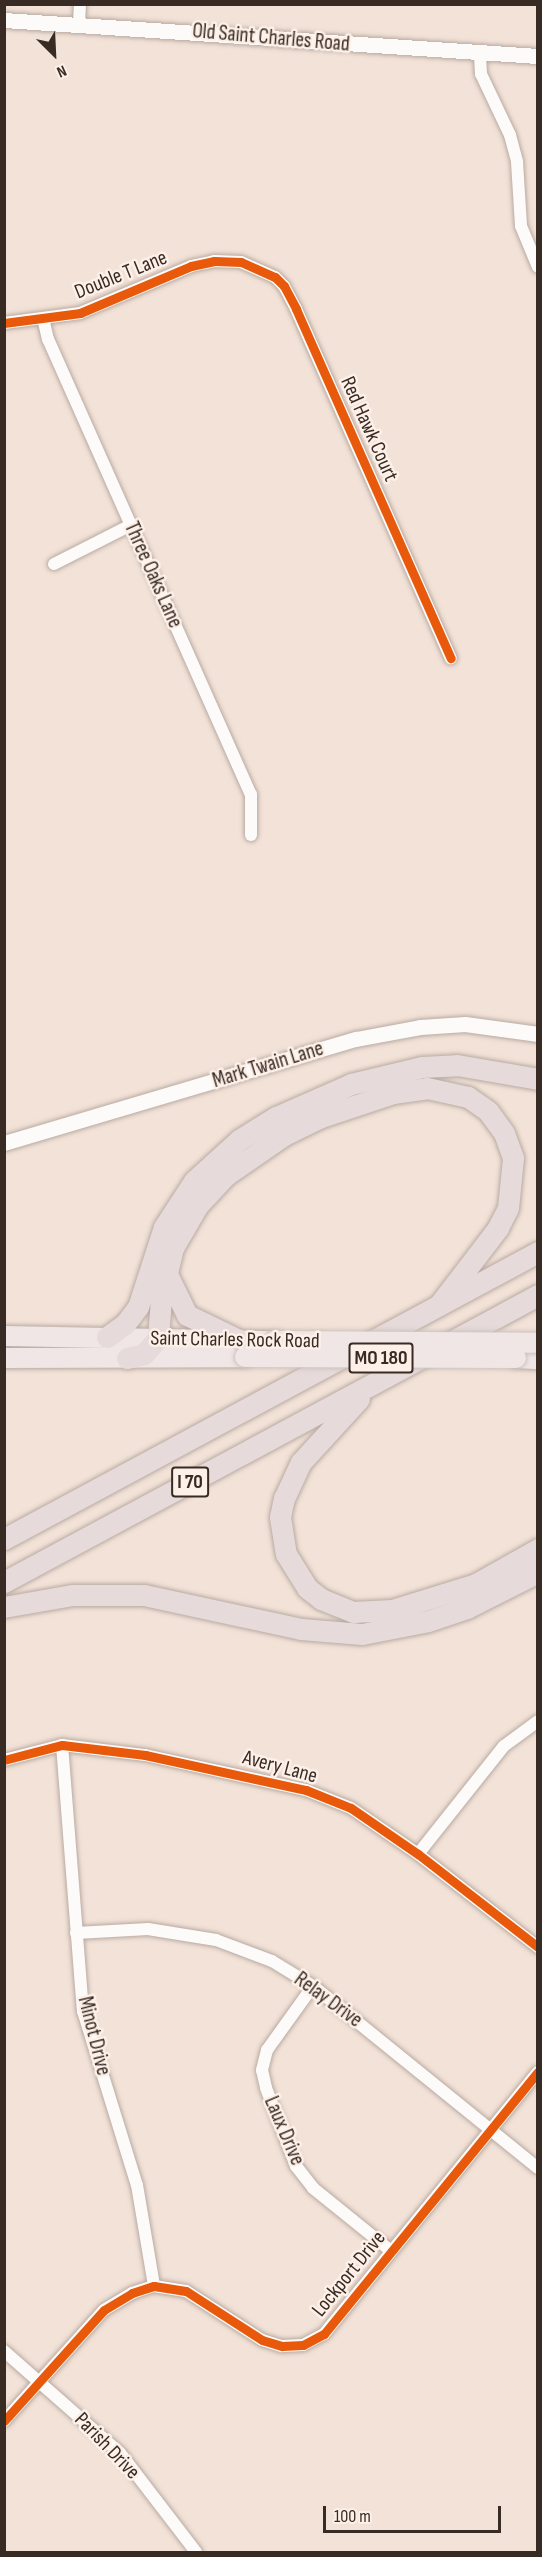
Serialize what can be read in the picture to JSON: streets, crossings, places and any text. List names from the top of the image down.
{
  "streets": {
    "highway": ["I 70"],
    "main road": ["Saint Charles Rock Road", "MO 180"],
    "street": [
      "Old Saint Charles Road",
      "Double T Lane",
      "Red Hawk Court",
      "Three Oaks Lane",
      "Mark Twain Lane",
      "Avery Lane",
      "Relay Drive",
      "Minot Drive",
      "Laux Drive",
      "Lockport Drive",
      "Parish Drive"
    ]
  },
  "crossings": [
    ["Double T Lane", "Red Hawk Court"],
    ["Double T Lane", "Three Oaks Lane"],
    ["Avery Lane", "Minot Drive"],
    ["Relay Drive", "Minot Drive"],
    ["Relay Drive", "Laux Drive"],
    ["Relay Drive", "Lockport Drive"],
    ["Minot Drive", "Lockport Drive"],
    ["Laux Drive", "Lockport Drive"],
    ["Lockport Drive", "Parish Drive"]
  ],
  "scale_bar": "100 m",
  "north": "bottom right"
}
